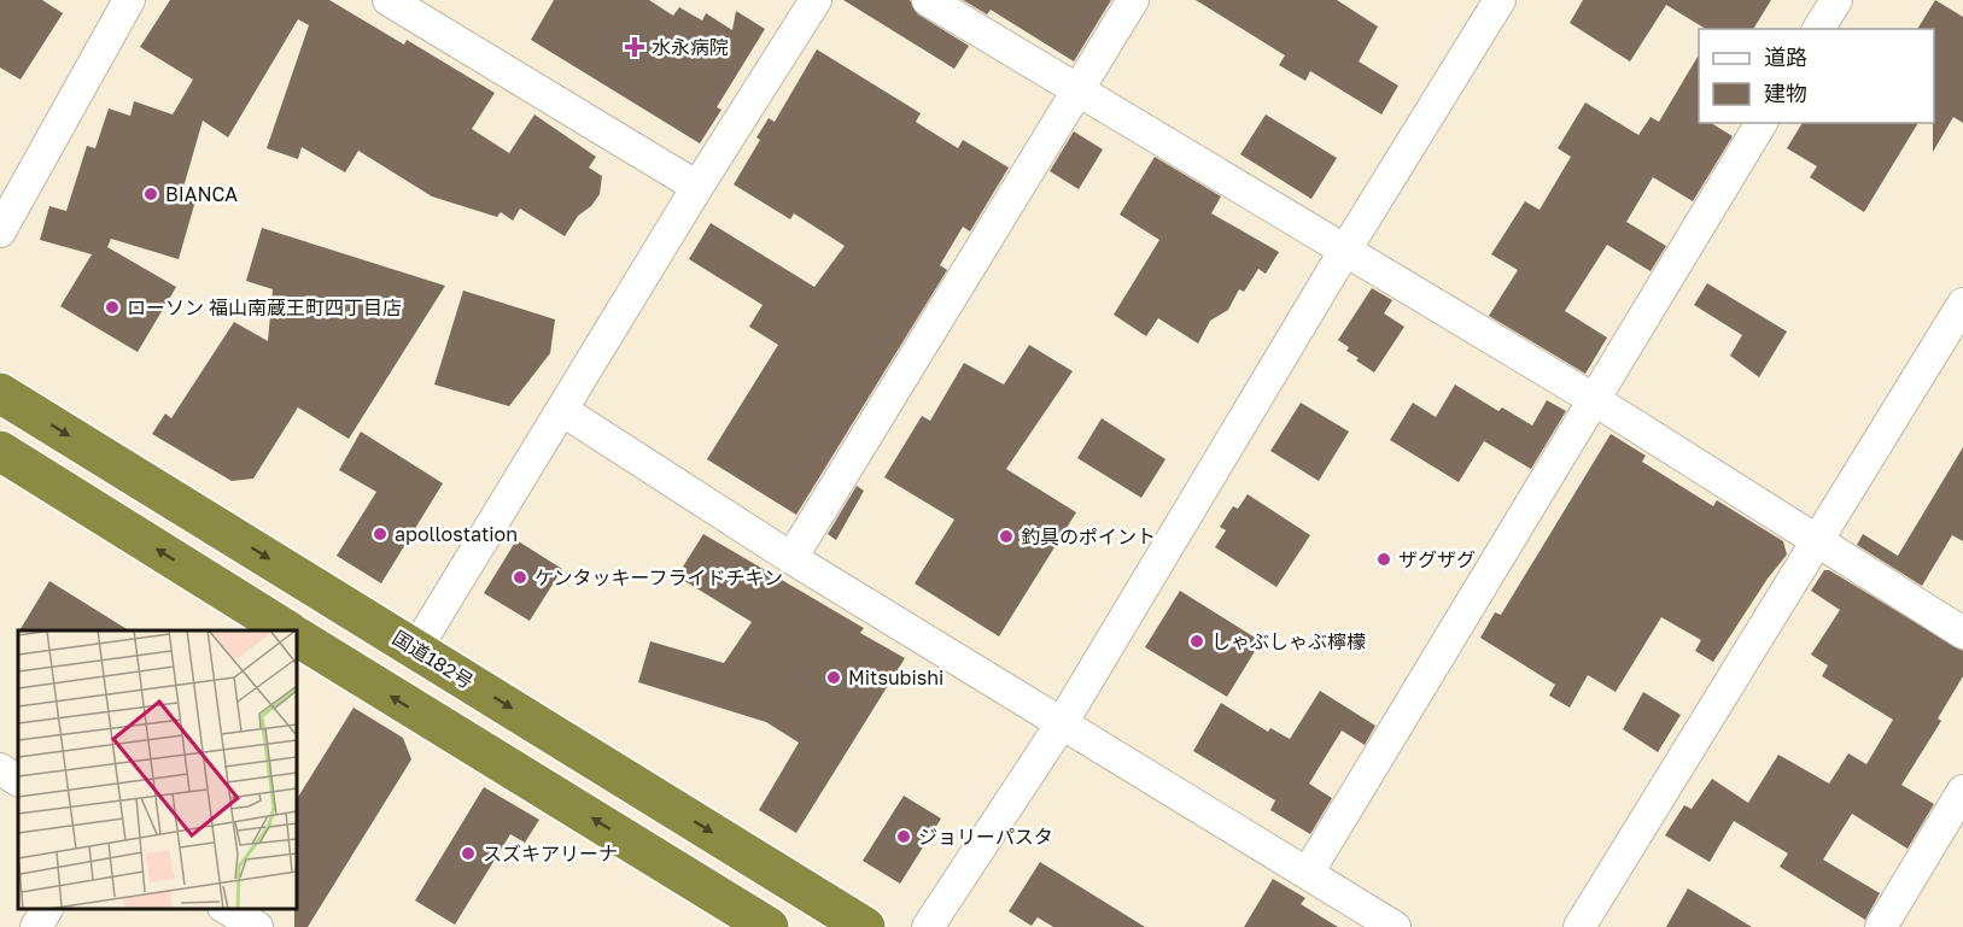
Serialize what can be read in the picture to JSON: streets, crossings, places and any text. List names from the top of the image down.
{
  "streets": {
    "highway": ["国道182号"]
  },
  "places": {
    "health": ["水永病院"],
    "other": [
      "BIANCA",
      "ローソン 福山南蔵王町四丁目店",
      "apollostation",
      "釣具のポイント",
      "ザグザグ",
      "ケンタッキーフライドチキン",
      "しゃぶしゃぶ檸檬",
      "Mitsubishi",
      "ジョリーパスタ",
      "スズキアリーナ"
    ]
  },
  "legend": ["道路", "建物"]
}
